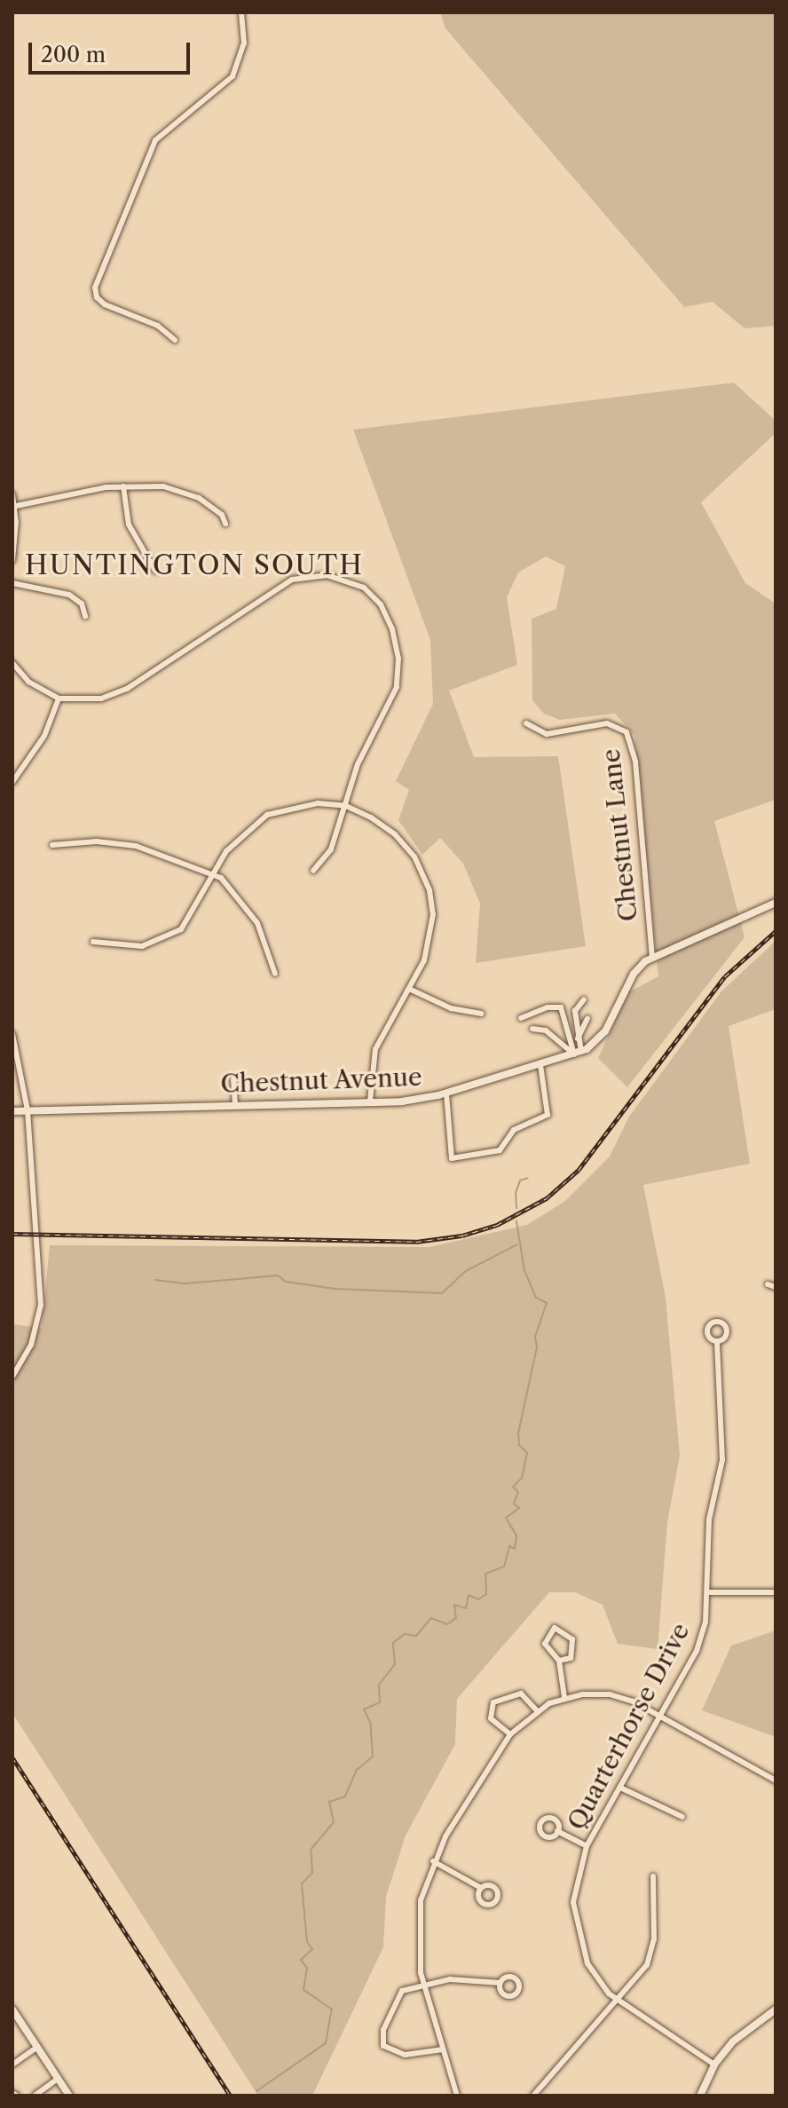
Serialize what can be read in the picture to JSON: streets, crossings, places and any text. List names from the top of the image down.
{
  "streets": {
    "street": ["Chestnut Lane", "Chestnut Avenue", "Quarterhorse Drive"]
  },
  "crossings": [
    ["Chestnut Lane", "Chestnut Avenue"]
  ],
  "districts": ["HUNTINGTON SOUTH"],
  "scale_bar": "200 m"
}
